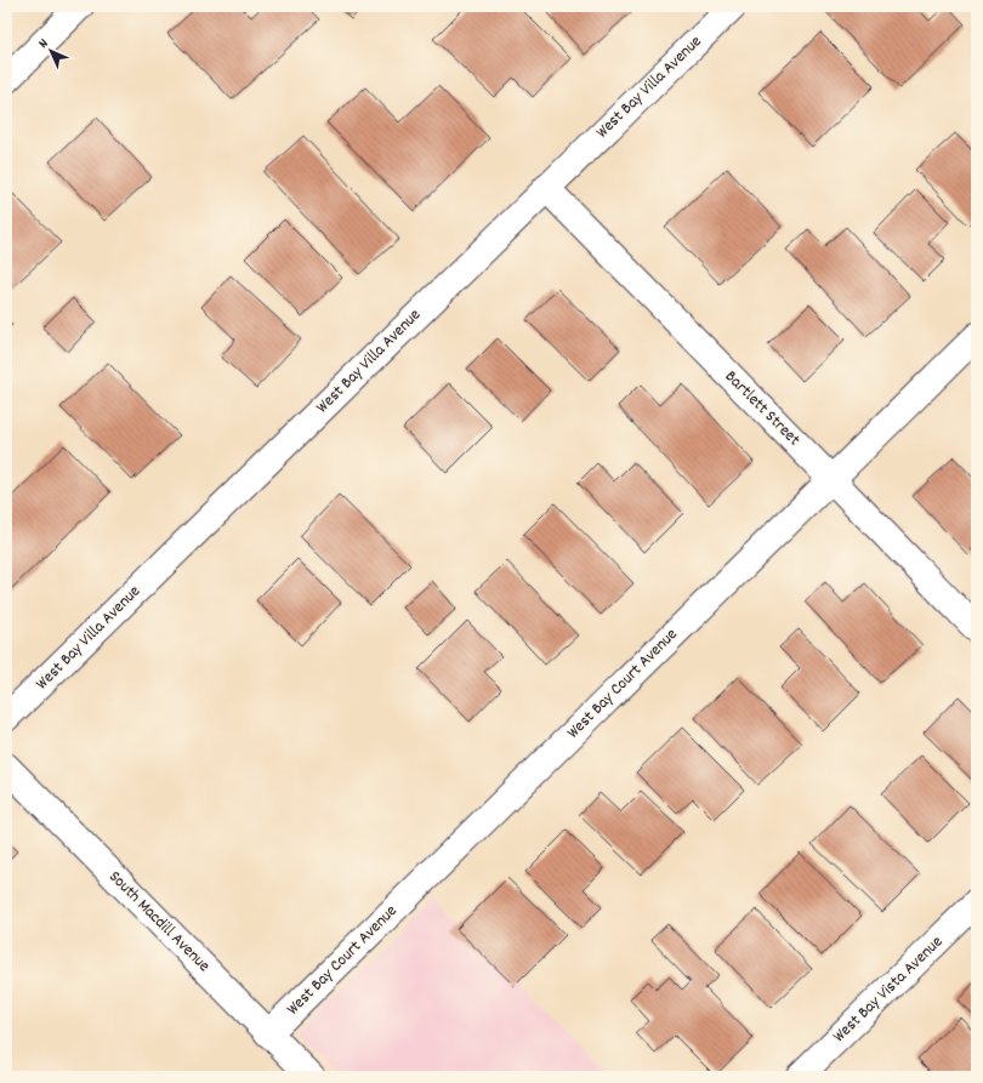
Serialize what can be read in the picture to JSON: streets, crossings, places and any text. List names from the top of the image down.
{
  "streets": {
    "street": [
      "West Bay Villa Avenue",
      "Bartlett Street",
      "West Bay Court Avenue",
      "South Macdill Avenue",
      "West Bay Vista Avenue"
    ]
  },
  "crossings": [
    ["West Bay Villa Avenue", "Bartlett Street"],
    ["Bartlett Street", "West Bay Court Avenue"],
    ["West Bay Court Avenue", "South Macdill Avenue"]
  ],
  "north": "top left"
}
